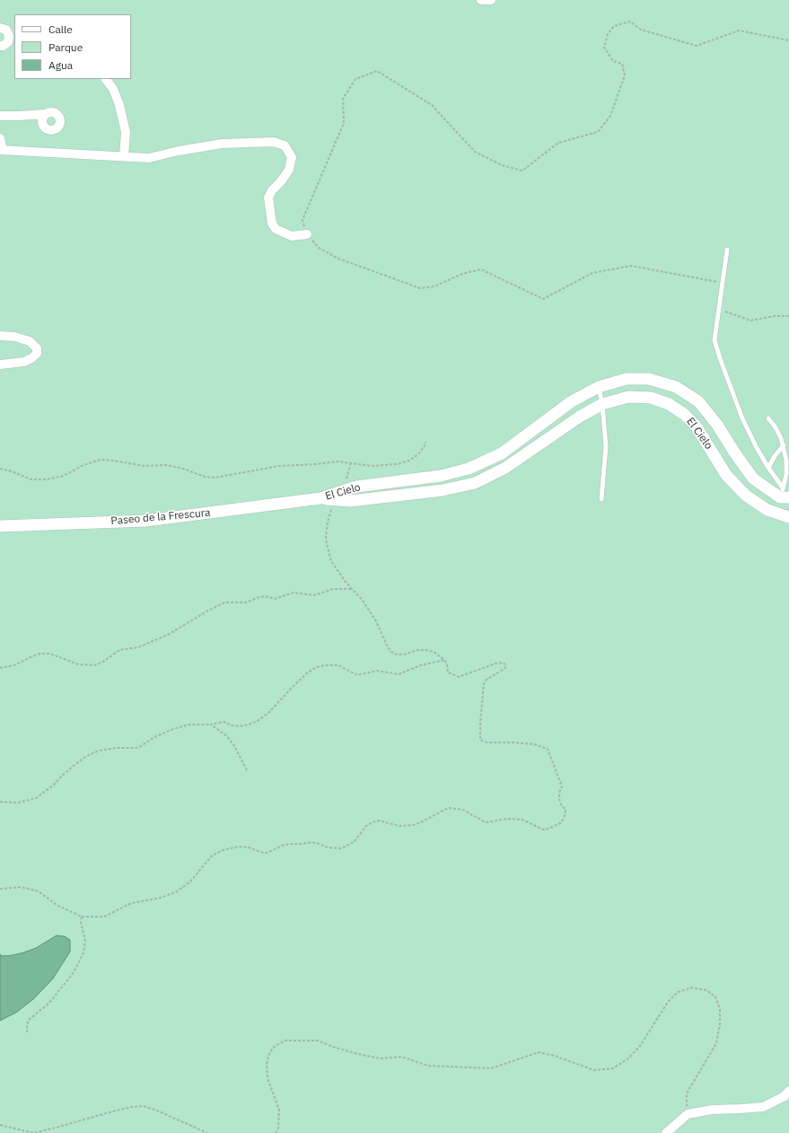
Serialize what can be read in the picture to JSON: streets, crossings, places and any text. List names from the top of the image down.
{
  "streets": {
    "street": ["El Cielo", "Paseo de la Frescura"]
  },
  "crossings": [
    ["El Cielo", "Paseo de la Frescura"]
  ],
  "legend": ["Calle", "Parque", "Agua"]
}
